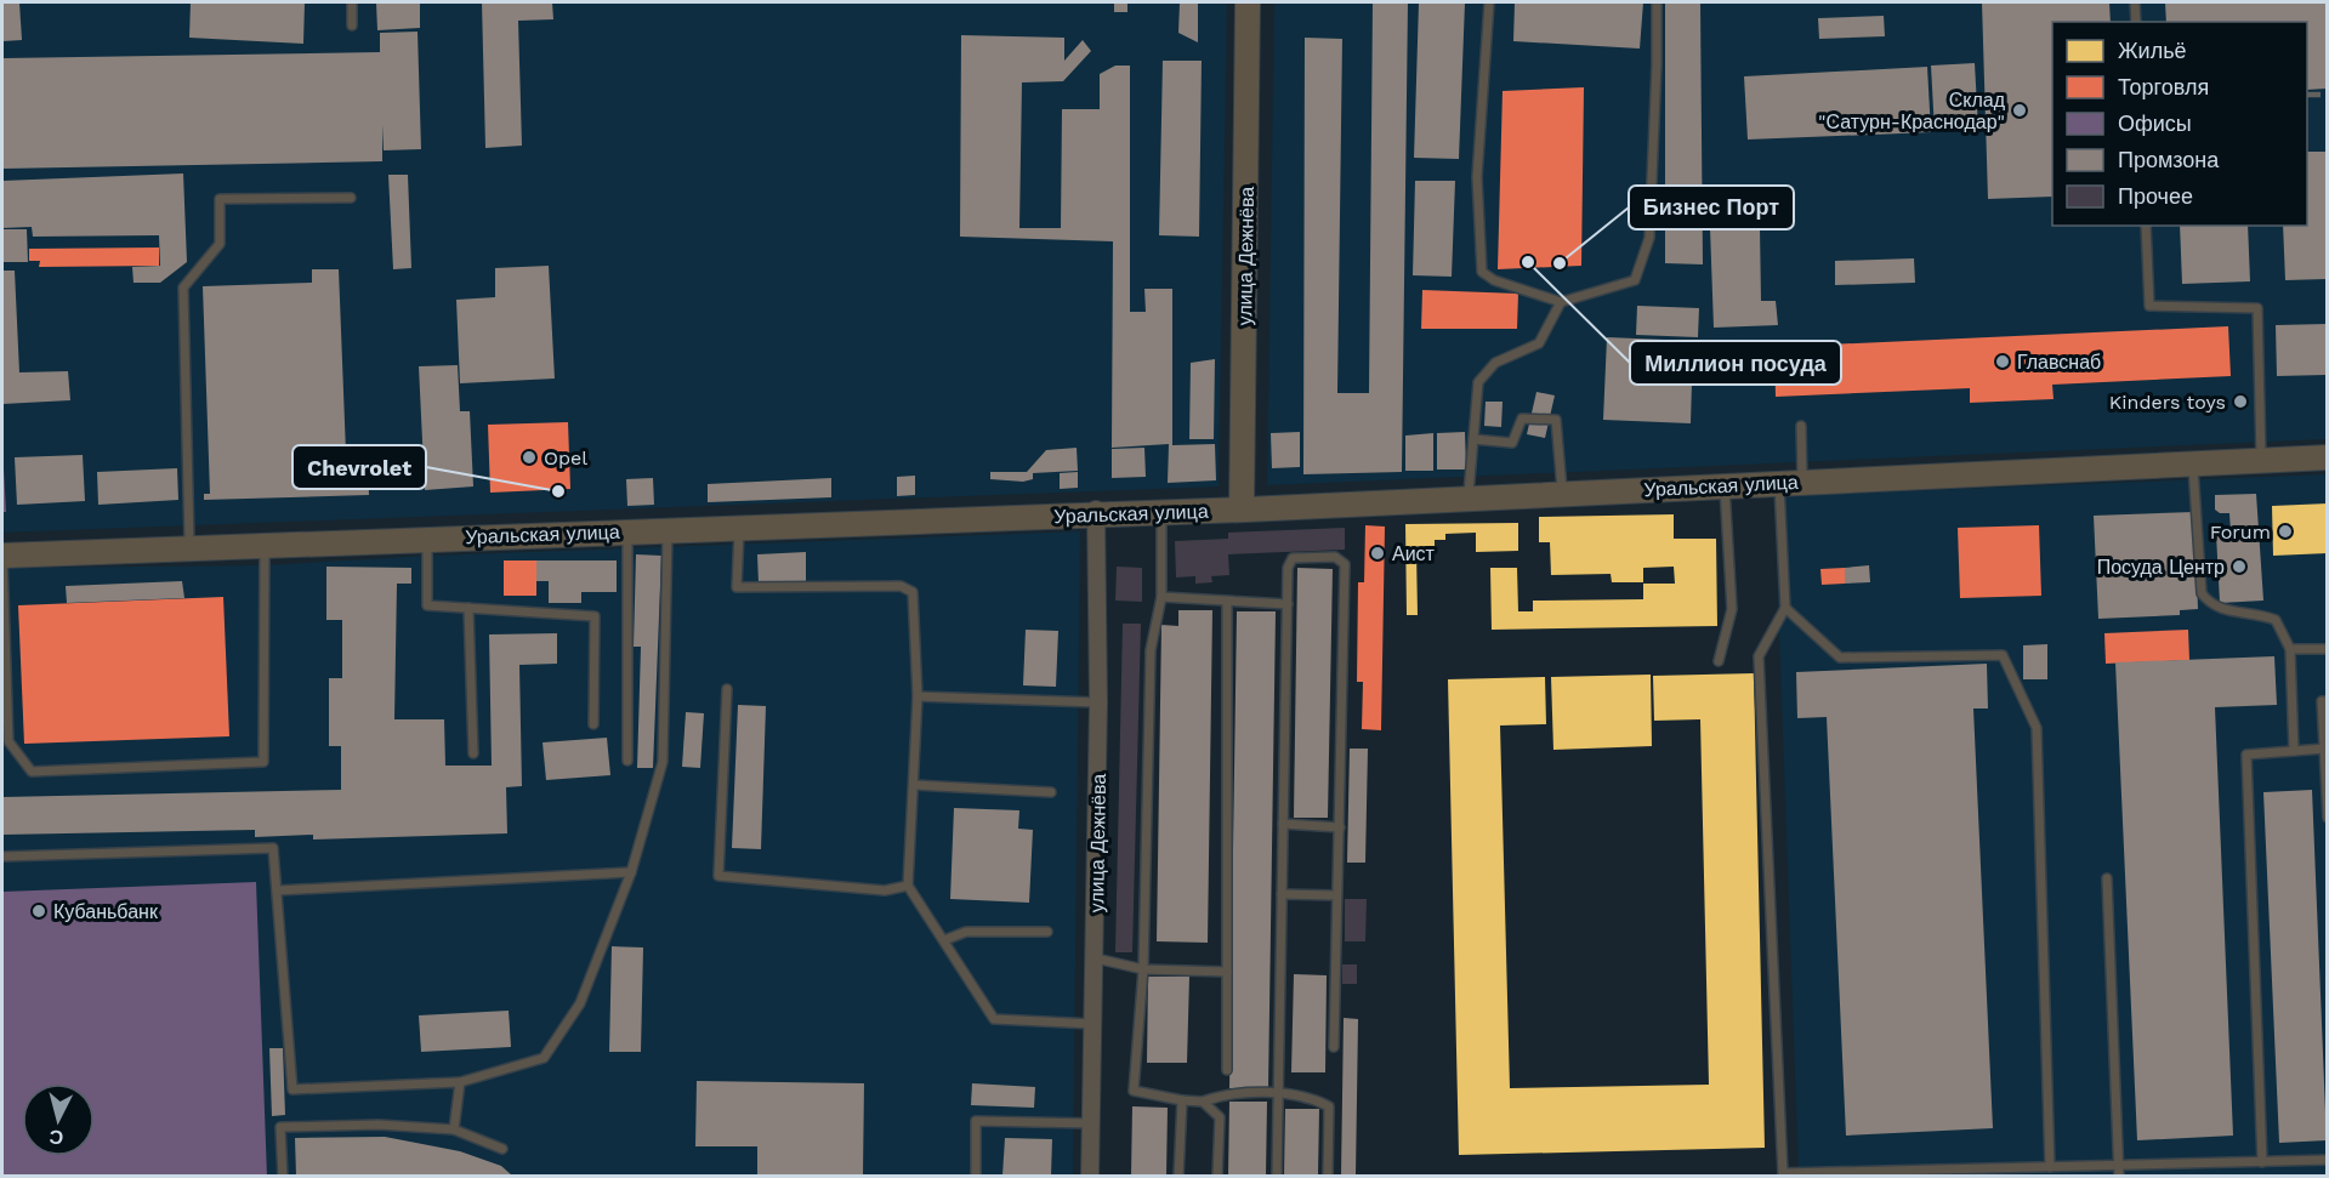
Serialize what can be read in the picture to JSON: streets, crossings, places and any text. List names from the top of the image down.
{
  "streets": {
    "main road": ["улица Дежнёва", "Уральская улица"]
  },
  "crossings": [
    ["улица Дежнёва", "Уральская улица"]
  ],
  "places": [
    "Склад \"Сатурн-Краснодар\"",
    "Миллион посуда",
    "Бизнес Порт",
    "Главснаб",
    "Kinders toys",
    "Opel",
    "Chevrolet",
    "Forum",
    "Аист",
    "Посуда Центр",
    "Кубаньбанк"
  ],
  "legend": [
    "Жильё",
    "Торговля",
    "Офисы",
    "Промзона",
    "Прочее"
  ],
  "north": "bottom"
}
